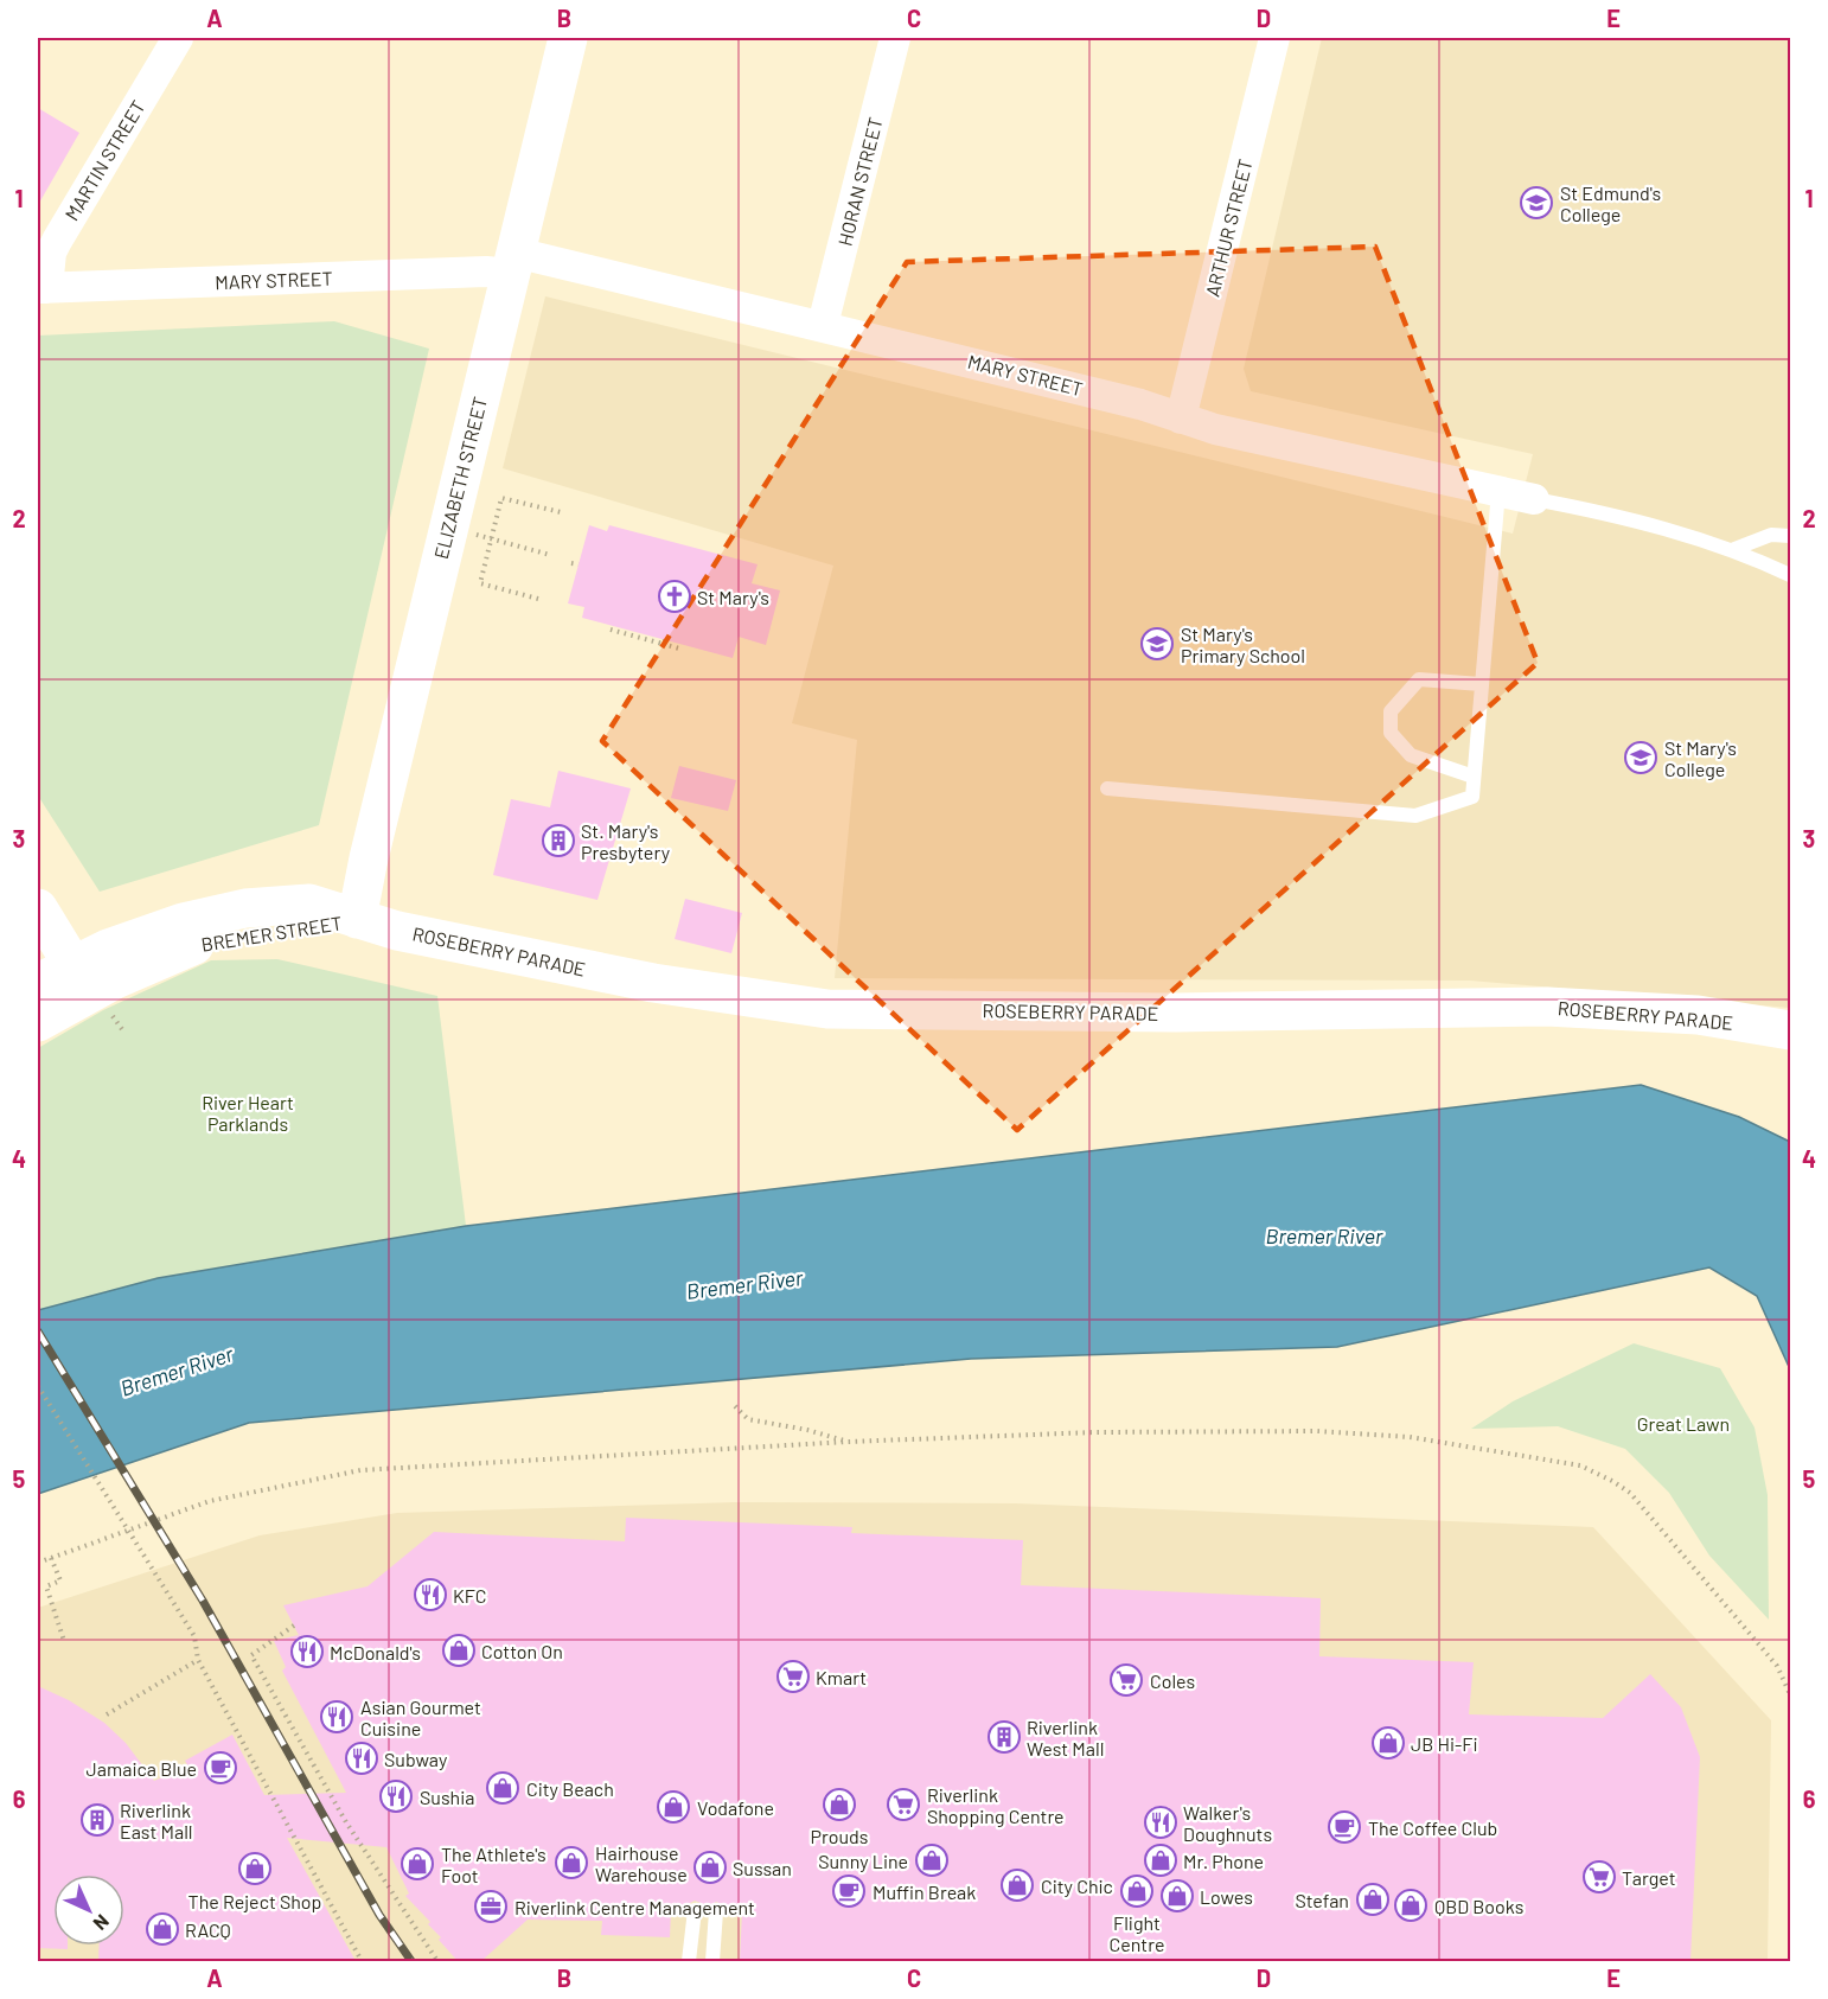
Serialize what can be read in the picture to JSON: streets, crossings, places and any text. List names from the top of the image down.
{
  "streets": {
    "street": [
      "MARTIN STREET",
      "HORAN STREET",
      "ARTHUR STREET",
      "MARY STREET",
      "ELIZABETH STREET",
      "BREMER STREET",
      "ROSEBERRY PARADE"
    ]
  },
  "crossings": [
    ["MARTIN STREET", "MARY STREET"],
    ["HORAN STREET", "MARY STREET"],
    ["ARTHUR STREET", "MARY STREET"],
    ["MARY STREET", "ELIZABETH STREET"],
    ["ELIZABETH STREET", "BREMER STREET"],
    ["ELIZABETH STREET", "ROSEBERRY PARADE"],
    ["BREMER STREET", "ROSEBERRY PARADE"]
  ],
  "water": ["Bremer River"],
  "parks": ["River Heart Parklands", "Great Lawn"],
  "places": {
    "school or university": ["St Edmund's College", "St Mary's Primary School", "St Mary's College"],
    "church": ["St Mary's"],
    "building": ["St. Mary's Presbytery", "Riverlink West Mall", "Riverlink East Mall"],
    "restaurant": [
      "KFC",
      "McDonald's",
      "Asian Gourmet Cuisine",
      "Subway",
      "Sushia",
      "Walker's Doughnuts"
    ],
    "shop": [
      "Cotton On",
      "JB Hi-Fi",
      "City Beach",
      "Prouds",
      "Vodafone",
      "Sunny Line",
      "Mr. Phone",
      "Hairhouse Warehouse",
      "The Athlete's Foot",
      "Sussan",
      "The Reject Shop",
      "City Chic",
      "Flight Centre",
      "Lowes",
      "Stefan",
      "QBD Books",
      "RACQ"
    ],
    "supermarket": [
      "Kmart",
      "Coles",
      "Riverlink Shopping Centre",
      "Target"
    ],
    "cafe": ["Jamaica Blue", "The Coffee Club", "Muffin Break"],
    "office": ["Riverlink Centre Management"]
  },
  "north": "bottom right",
  "grid": {
    "columns": [
      "A",
      "B",
      "C",
      "D",
      "E"
    ],
    "rows": [
      "1",
      "2",
      "3",
      "4",
      "5",
      "6"
    ]
  }
}
